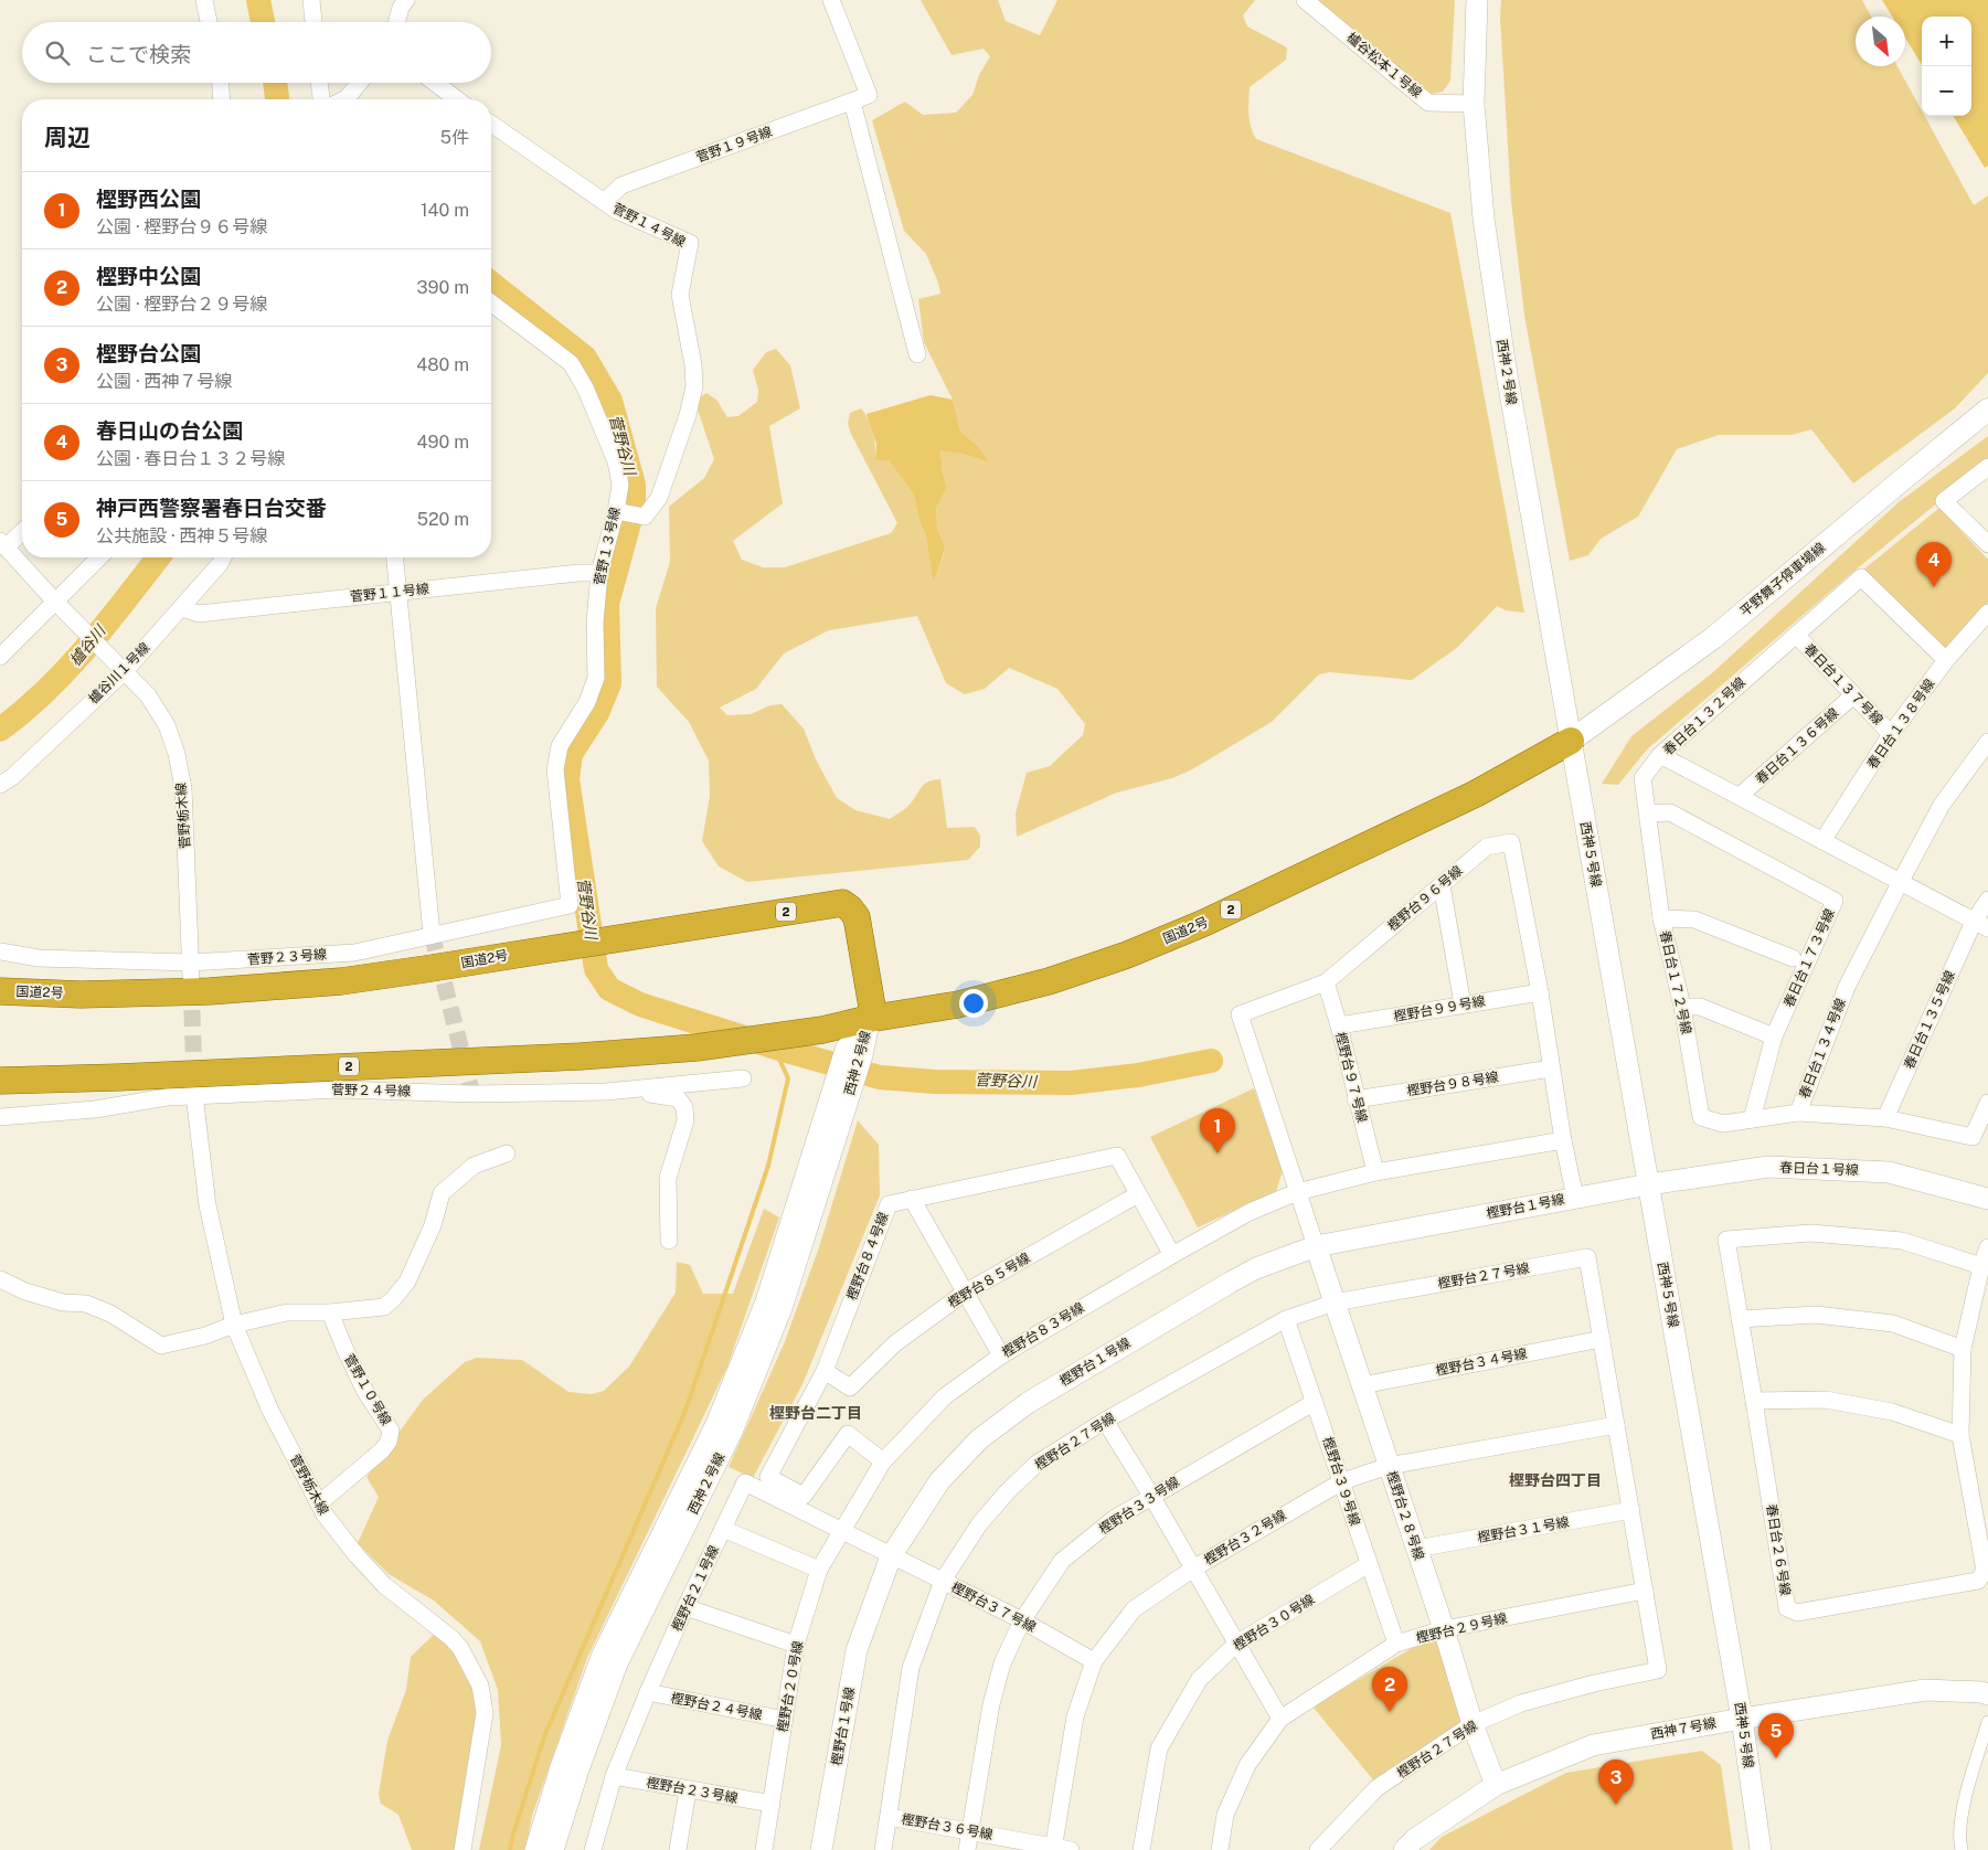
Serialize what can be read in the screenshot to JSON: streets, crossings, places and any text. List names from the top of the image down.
{
  "streets": {
    "highway": ["2", "国道2号"],
    "main road": ["平野舞子停車場線"],
    "street": [
      "櫨谷松本１号線",
      "菅野１９号線",
      "菅野１４号線",
      "西神２号線",
      "菅野１３号線",
      "菅野１１号線",
      "櫨谷川１号線",
      "春日台１３７号線",
      "春日台１３２号線",
      "春日台１３８号線",
      "春日台１３６号線",
      "菅野栃木線",
      "西神５号線",
      "樫野台９６号線",
      "菅野２３号線",
      "春日台１７３号線",
      "春日台１７２号線",
      "樫野台９９号線",
      "春日台１３５号線",
      "春日台１３４号線",
      "樫野台９７号線",
      "樫野台９８号線",
      "菅野２４号線",
      "春日台１号線",
      "樫野台１号線",
      "樫野台８４号線",
      "樫野台２７号線",
      "樫野台８５号線",
      "樫野台８３号線",
      "樫野台３４号線",
      "菅野１０号線",
      "樫野台３９号線",
      "樫野台３３号線",
      "樫野台２８号線",
      "樫野台３１号線",
      "樫野台３２号線",
      "春日台２６号線",
      "樫野台２１号線",
      "樫野台３７号線",
      "樫野台３０号線",
      "樫野台２９号線",
      "樫野台２０号線",
      "樫野台２４号線",
      "西神７号線",
      "樫野台２３号線",
      "樫野台３６号線"
    ]
  },
  "crossings": [
    ["櫨谷松本１号線", "西神２号線"],
    ["菅野１９号線", "菅野１４号線"],
    ["菅野１４号線", "菅野１３号線"],
    ["西神２号線", "平野舞子停車場線"],
    ["西神２号線", "西神５号線"],
    ["西神２号線", "国道2号"],
    ["菅野１３号線", "菅野１１号線"],
    ["菅野１３号線", "菅野２３号線"],
    ["平野舞子停車場線", "西神５号線"],
    ["平野舞子停車場線", "国道2号"],
    ["菅野１１号線", "櫨谷川１号線"],
    ["櫨谷川１号線", "菅野栃木線"],
    ["春日台１３７号線", "春日台１３２号線"],
    ["春日台１３７号線", "春日台１３８号線"],
    ["春日台１３７号線", "春日台１３６号線"],
    ["春日台１３２号線", "春日台１３８号線"],
    ["春日台１３２号線", "春日台１３６号線"],
    ["春日台１３２号線", "春日台１７２号線"],
    ["春日台１３２号線", "春日台１３５号線"],
    ["春日台１３２号線", "春日台１３４号線"],
    ["菅野栃木線", "菅野２３号線"],
    ["菅野栃木線", "菅野１０号線"],
    ["西神５号線", "国道2号"],
    ["西神５号線", "春日台１号線"],
    ["西神５号線", "樫野台１号線"],
    ["西神５号線", "西神７号線"],
    ["樫野台９６号線", "樫野台９９号線"],
    ["樫野台９６号線", "樫野台９７号線"],
    ["樫野台９６号線", "樫野台９８号線"],
    ["樫野台９６号線", "樫野台１号線"],
    ["樫野台９６号線", "樫野台８３号線"],
    ["樫野台９６号線", "樫野台２８号線"],
    ["春日台１７３号線", "春日台１７２号線"],
    ["春日台１７２号線", "春日台１３４号線"],
    ["樫野台９９号線", "樫野台９７号線"],
    ["春日台１３５号線", "春日台１３４号線"],
    ["樫野台９７号線", "樫野台９８号線"],
    ["春日台１号線", "樫野台１号線"],
    ["樫野台１号線", "樫野台２８号線"],
    ["樫野台１号線", "樫野台２１号線"],
    ["樫野台１号線", "樫野台３７号線"],
    ["樫野台８４号線", "樫野台８５号線"],
    ["樫野台８４号線", "樫野台８３号線"],
    ["樫野台２７号線", "樫野台３４号線"],
    ["樫野台２７号線", "樫野台３９号線"],
    ["樫野台２７号線", "樫野台２８号線"],
    ["樫野台２７号線", "樫野台３１号線"],
    ["樫野台２７号線", "樫野台３２号線"],
    ["樫野台２７号線", "樫野台３７号線"],
    ["樫野台２７号線", "樫野台２９号線"],
    ["樫野台２７号線", "樫野台３６号線"],
    ["樫野台８３号線", "樫野台２１号線"],
    ["樫野台８３号線", "樫野台２０号線"],
    ["樫野台３４号線", "樫野台２８号線"],
    ["樫野台３９号線", "樫野台３３号線"],
    ["樫野台３９号線", "樫野台３２号線"],
    ["樫野台３９号線", "樫野台３０号線"],
    ["樫野台３９号線", "樫野台２９号線"],
    ["樫野台３３号線", "樫野台３７号線"],
    ["樫野台３３号線", "樫野台３６号線"],
    ["樫野台２８号線", "樫野台３１号線"],
    ["樫野台２８号線", "樫野台３２号線"],
    ["樫野台２８号線", "樫野台２９号線"],
    ["樫野台２８号線", "西神７号線"],
    ["樫野台３２号線", "樫野台３７号線"],
    ["樫野台３２号線", "樫野台３６号線"],
    ["樫野台２１号線", "樫野台３７号線"],
    ["樫野台２１号線", "樫野台２０号線"],
    ["樫野台２１号線", "樫野台２４号線"],
    ["樫野台２１号線", "樫野台２３号線"],
    ["樫野台２０号線", "樫野台２４号線"],
    ["樫野台２０号線", "樫野台２３号線"]
  ],
  "districts": ["樫野台二丁目", "樫野台四丁目"],
  "water": ["菅野谷川", "櫨谷川"],
  "north": "bottom right",
  "page": {
    "map_buttons": ["+", "−"],
    "search": "ここで検索",
    "heading": ["周辺", "5件"],
    "list": [
      {
        "mark": "1",
        "name": "樫野西公園",
        "note": "公園 · 樫野台９６号線",
        "value": "140 m"
      },
      {
        "mark": "2",
        "name": "樫野中公園",
        "note": "公園 · 樫野台２９号線",
        "value": "390 m"
      },
      {
        "mark": "3",
        "name": "樫野台公園",
        "note": "公園 · 西神７号線",
        "value": "480 m"
      },
      {
        "mark": "4",
        "name": "春日山の台公園",
        "note": "公園 · 春日台１３２号線",
        "value": "490 m"
      },
      {
        "mark": "5",
        "name": "神戸西警察署春日台交番",
        "note": "公共施設 · 西神５号線",
        "value": "520 m"
      }
    ],
    "pins": [
      "4",
      "1",
      "2",
      "5",
      "3"
    ]
  }
}
